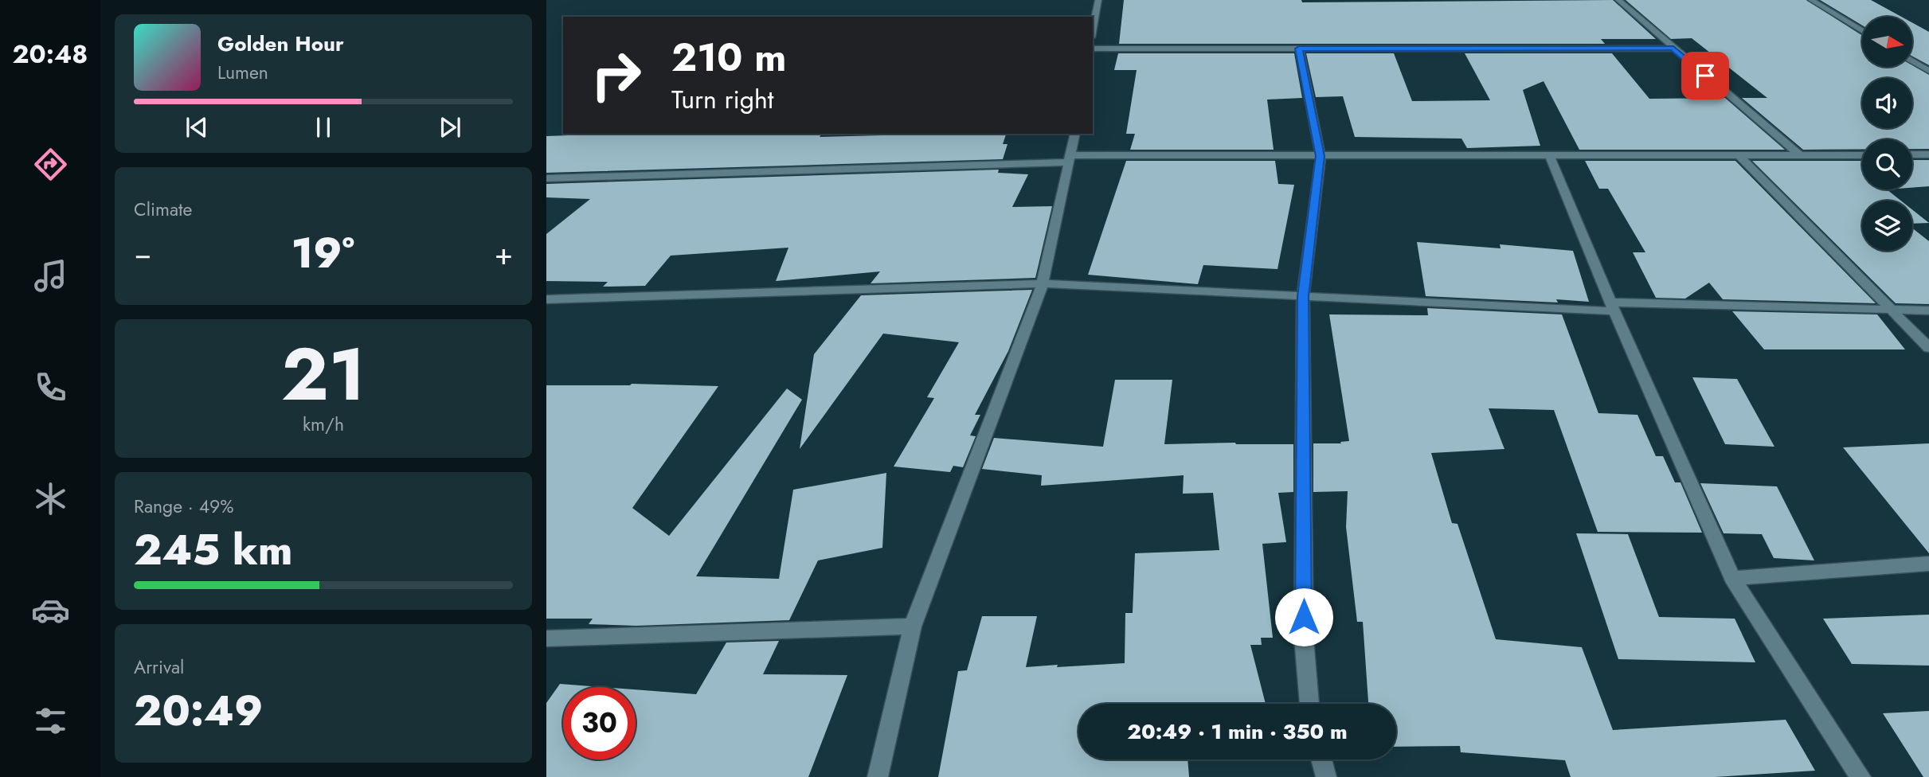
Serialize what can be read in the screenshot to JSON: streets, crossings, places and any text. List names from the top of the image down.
{
  "north": "right",
  "page": {
    "tabs": "20:48",
    "turn": ["210 m", "Turn right"],
    "song": ["Golden Hour", "Lumen"],
    "tile": [
      "Climate",
      ["21", "km/h"],
      ["Range · 49%", "245 km"],
      ["Arrival", "20:49"]
    ],
    "heat": ["−", "19°", "+"],
    "limit": "30",
    "trip": "20:49 · 1 min · 350 m"
  }
}
